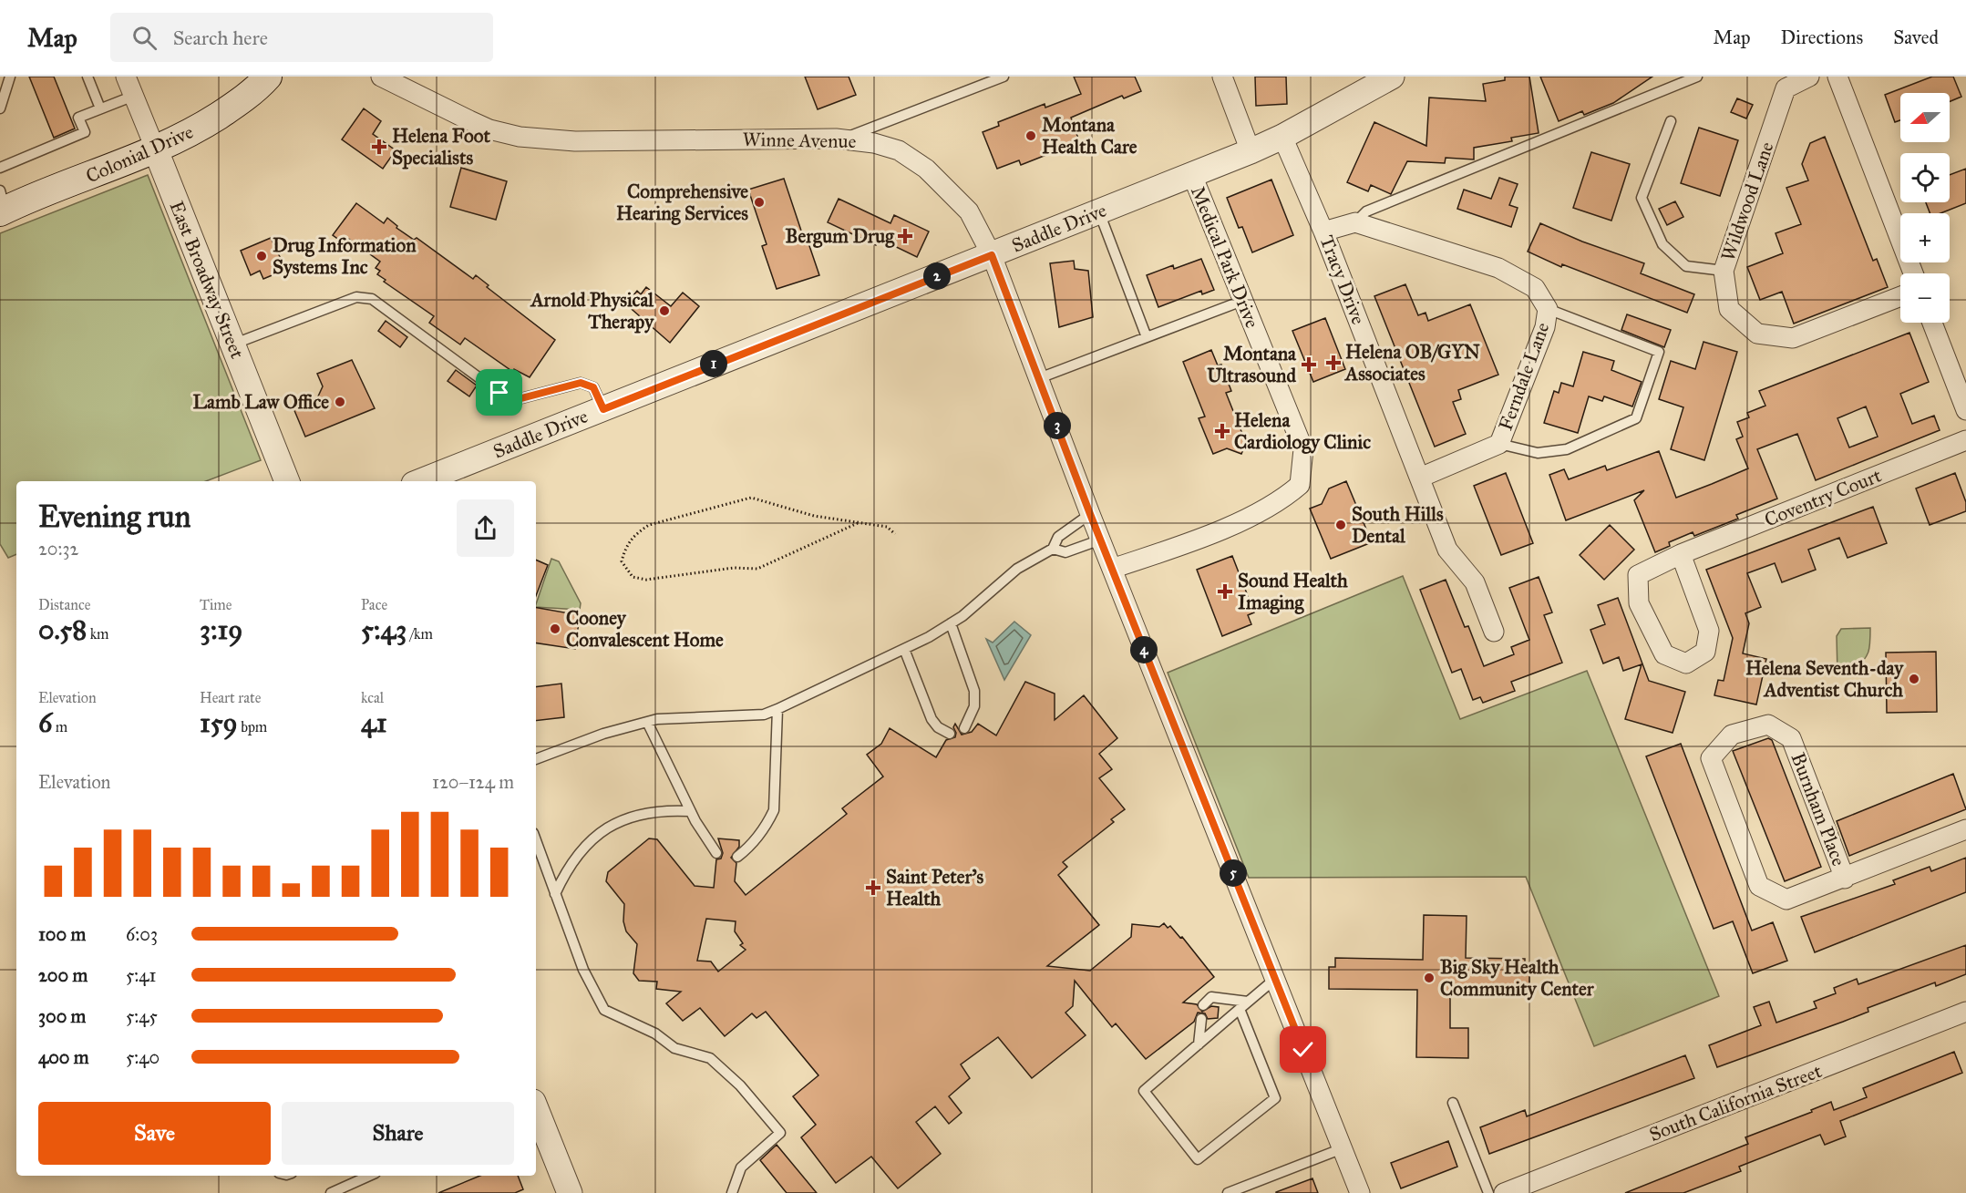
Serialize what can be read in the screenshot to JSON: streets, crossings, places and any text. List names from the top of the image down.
{
  "streets": {
    "main road": ["Colonial Drive"],
    "street": [
      "Winne Avenue",
      "Wildwood Lane",
      "Saddle Drive",
      "Medical Park Drive",
      "East Broadway Street",
      "Tracy Drive",
      "Ferndale Lane",
      "Coventry Court",
      "Burnham Place",
      "South California Street"
    ]
  },
  "crossings": [
    ["Winne Avenue", "Saddle Drive"],
    ["Winne Avenue", "Medical Park Drive"],
    ["Colonial Drive", "East Broadway Street"],
    ["Saddle Drive", "Medical Park Drive"],
    ["Saddle Drive", "Tracy Drive"],
    ["Tracy Drive", "Ferndale Lane"]
  ],
  "places": {
    "other": [
      "Montana Health Care",
      "Comprehensive Hearing Services",
      "Drug Information Systems Inc",
      "Arnold Physical Therapy",
      "Lamb Law Office",
      "South Hills Dental",
      "Cooney Convalescent Home",
      "Helena Seventh-day Adventist Church",
      "Big Sky Health Community Center"
    ],
    "health": [
      "Helena Foot Specialists",
      "Bergum Drug",
      "Helena OB/GYN Associates",
      "Montana Ultrasound",
      "Helena Cardiology Clinic",
      "Sound Health Imaging",
      "Saint Peter's Health"
    ]
  },
  "north": "left",
  "page": {
    "header": "Map",
    "search": "Search here",
    "nav": ["Map", "Directions", "Saved"],
    "map_buttons": ["+", "−"],
    "pins": [
      "2",
      "1",
      "3",
      "4",
      "5"
    ],
    "heading": ["Evening run", "20:32"],
    "stats": [
      ["Distance", "0.58 km"],
      ["Time", "3:19"],
      ["Pace", "5:43 /km"],
      ["Elevation", "6 m"],
      ["Heart rate", "159 bpm"],
      ["kcal", "41"]
    ],
    "chart": ["Elevation", "120–124 m"],
    "list": [
      {
        "name": "100 m",
        "note": "6:03"
      },
      {
        "name": "200 m",
        "note": "5:41"
      },
      {
        "name": "300 m",
        "note": "5:45"
      },
      {
        "name": "400 m",
        "note": "5:40"
      }
    ],
    "buttons": ["Save", "Share"]
  }
}
